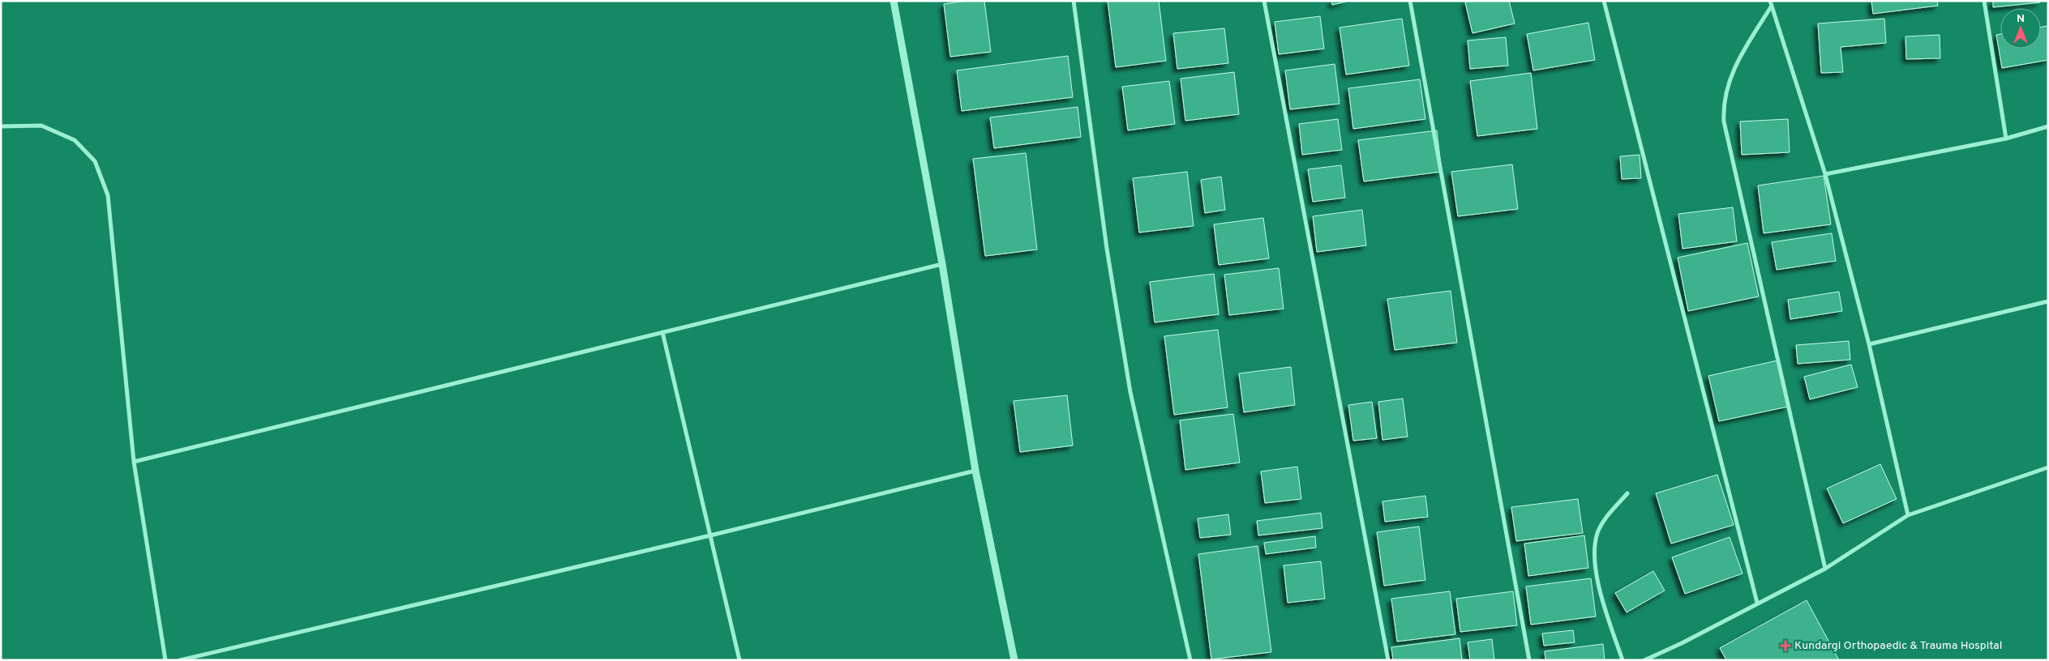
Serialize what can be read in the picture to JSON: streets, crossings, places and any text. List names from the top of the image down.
{
  "places": {
    "health": ["Kundargi Orthopaedic & Trauma Hospital"]
  },
  "north": "top"
}
